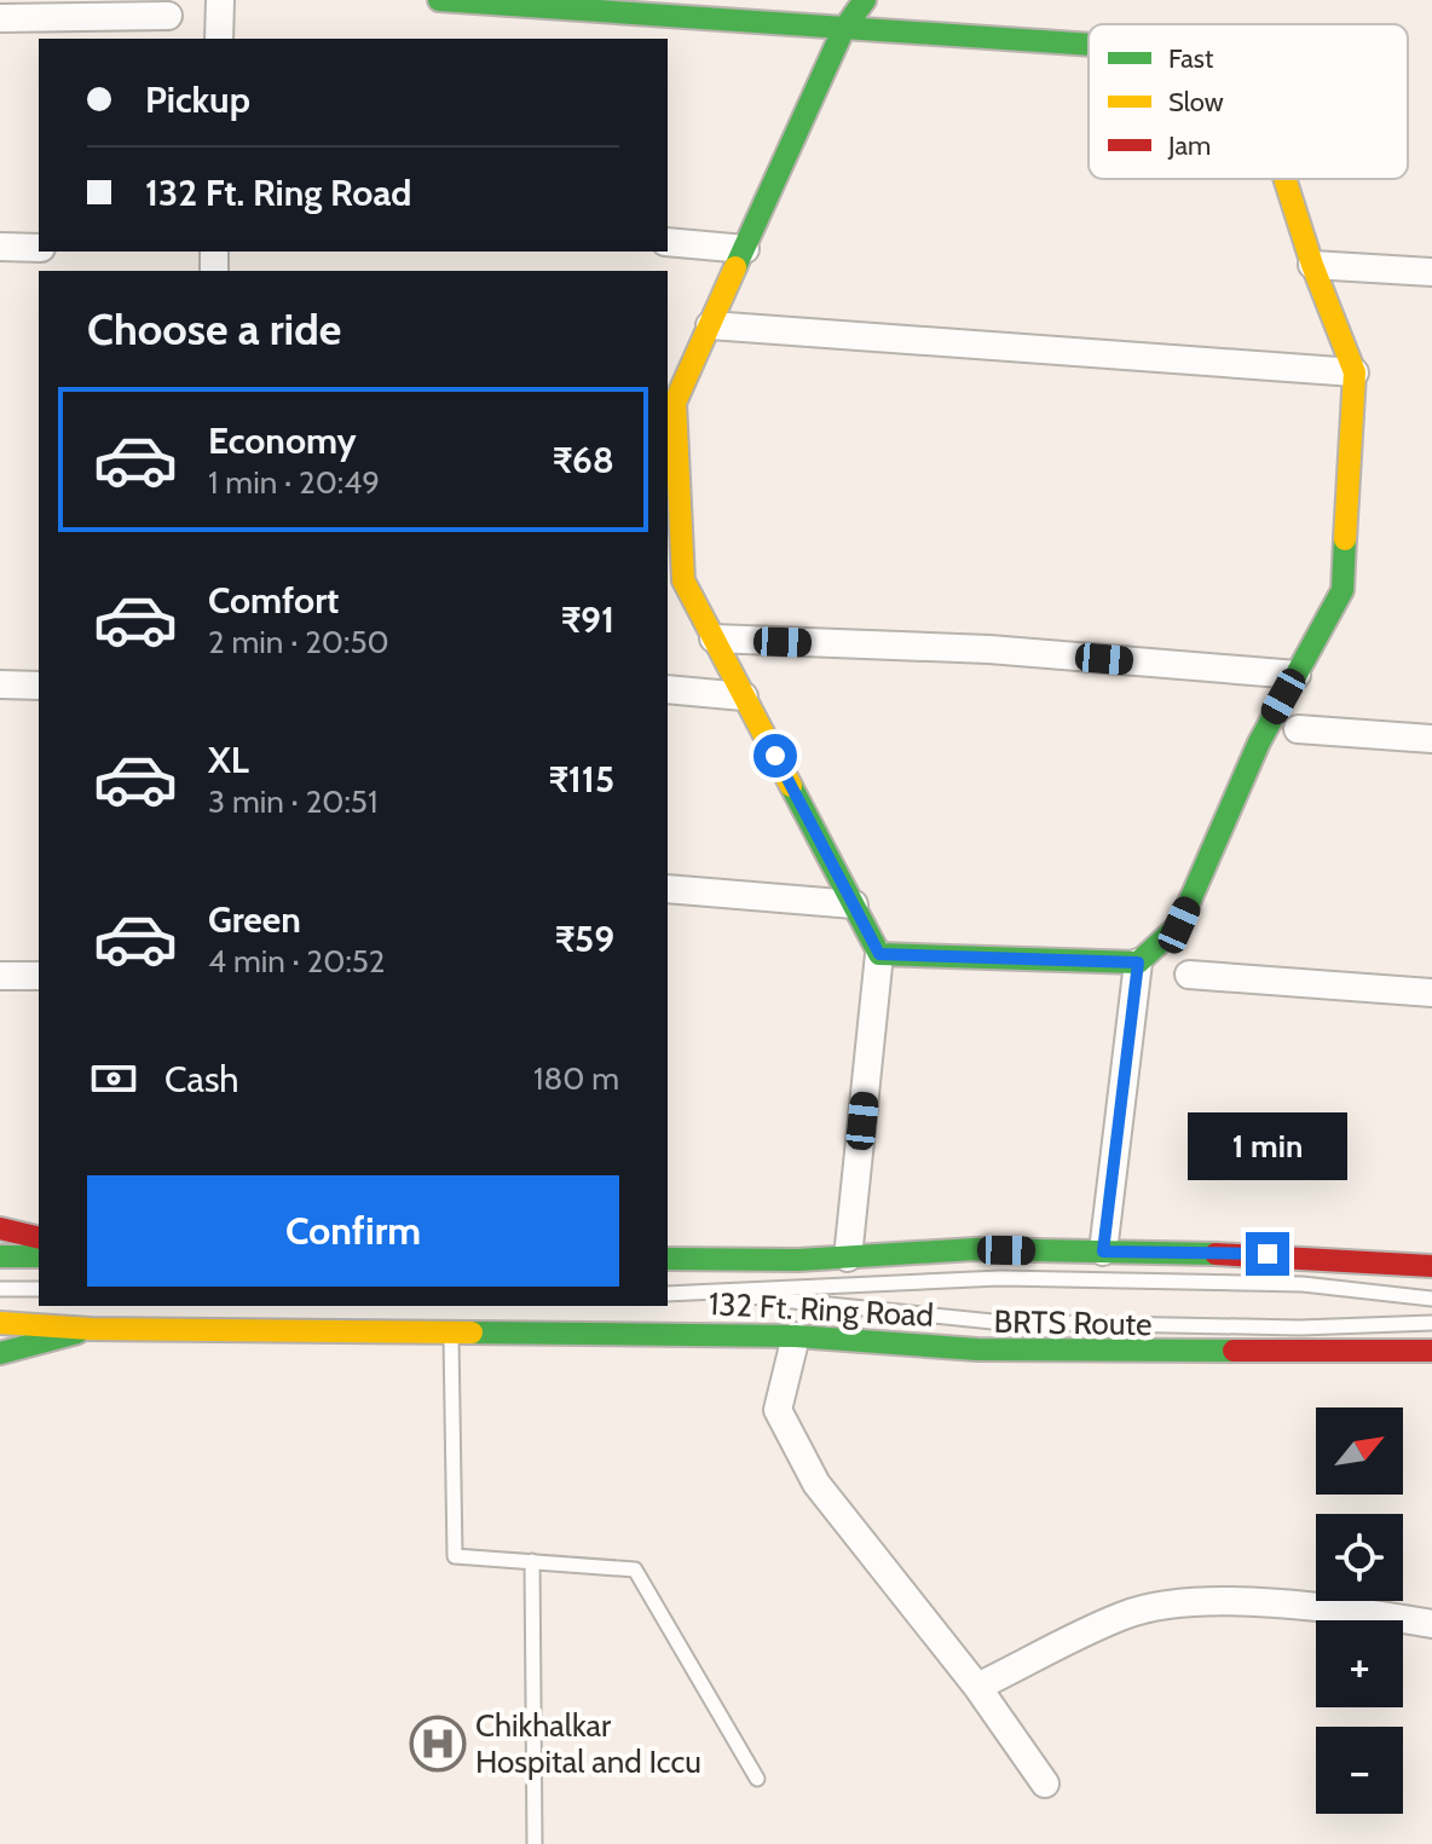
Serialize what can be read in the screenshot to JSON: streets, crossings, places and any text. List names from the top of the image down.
{
  "streets": {
    "street": ["132 Ft. Ring Road"],
    "lane": ["BRTS Route"]
  },
  "places": {
    "hospital": ["Chikhalkar Hospital and Iccu"]
  },
  "legend": ["Fast", "Slow", "Jam"],
  "north": "top right",
  "page": {
    "banner": ["Pickup", "132 Ft. Ring Road"],
    "heading": "Choose a ride",
    "list": [
      {
        "name": "Economy",
        "note": "1 min · 20:49",
        "value": "₹68"
      },
      {
        "name": "Comfort",
        "note": "2 min · 20:50",
        "value": "₹91"
      },
      {
        "name": "XL",
        "note": "3 min · 20:51",
        "value": "₹115"
      },
      {
        "name": "Green",
        "note": "4 min · 20:52",
        "value": "₹59"
      }
    ],
    "pay": ["Cash", "180 m"],
    "bubble": "1 min",
    "buttons": "Confirm",
    "map_buttons": ["+", "−"]
  }
}
